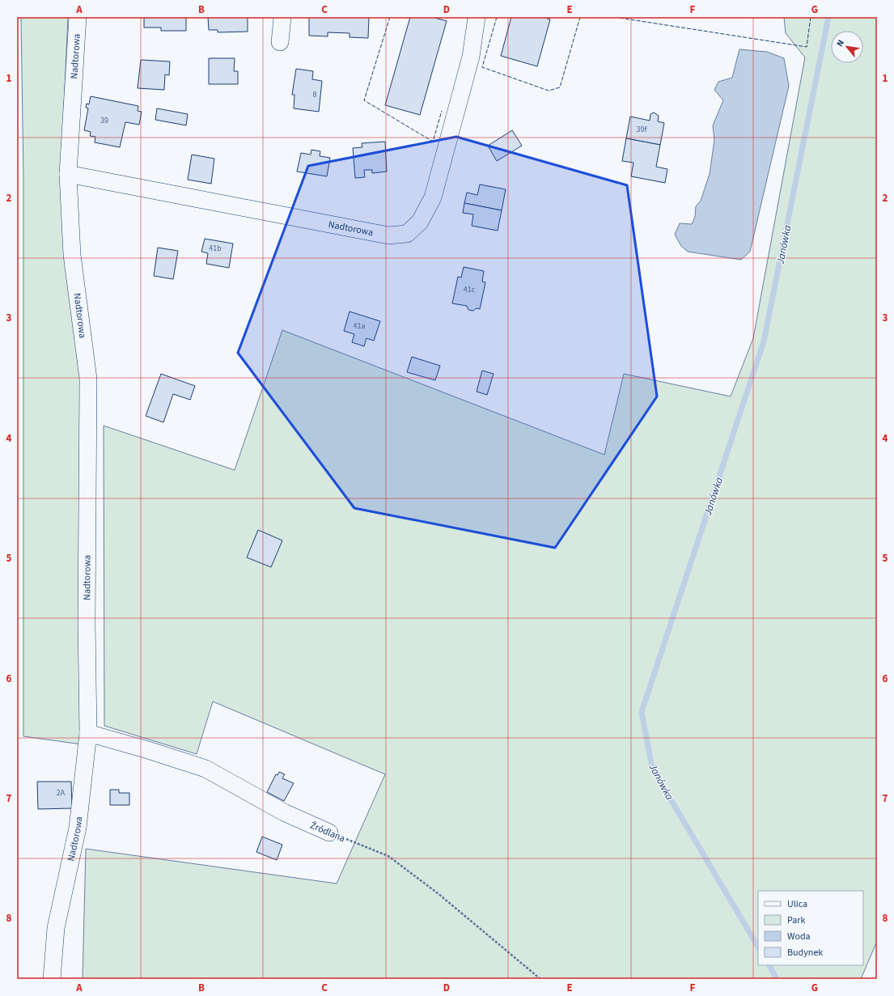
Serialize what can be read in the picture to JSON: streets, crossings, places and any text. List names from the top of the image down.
{
  "streets": {
    "street": ["Nadtorowa", "Źródlana"]
  },
  "crossings": [
    ["Nadtorowa", "Źródlana"]
  ],
  "water": ["Janówka"],
  "house_numbers": [
    "8",
    "39",
    "39f",
    "41b",
    "41c",
    "41a",
    "2A"
  ],
  "legend": [
    "Ulica",
    "Park",
    "Woda",
    "Budynek"
  ],
  "north": "top left",
  "grid": {
    "columns": [
      "A",
      "B",
      "C",
      "D",
      "E",
      "F",
      "G"
    ],
    "rows": [
      "1",
      "2",
      "3",
      "4",
      "5",
      "6",
      "7",
      "8"
    ]
  }
}
